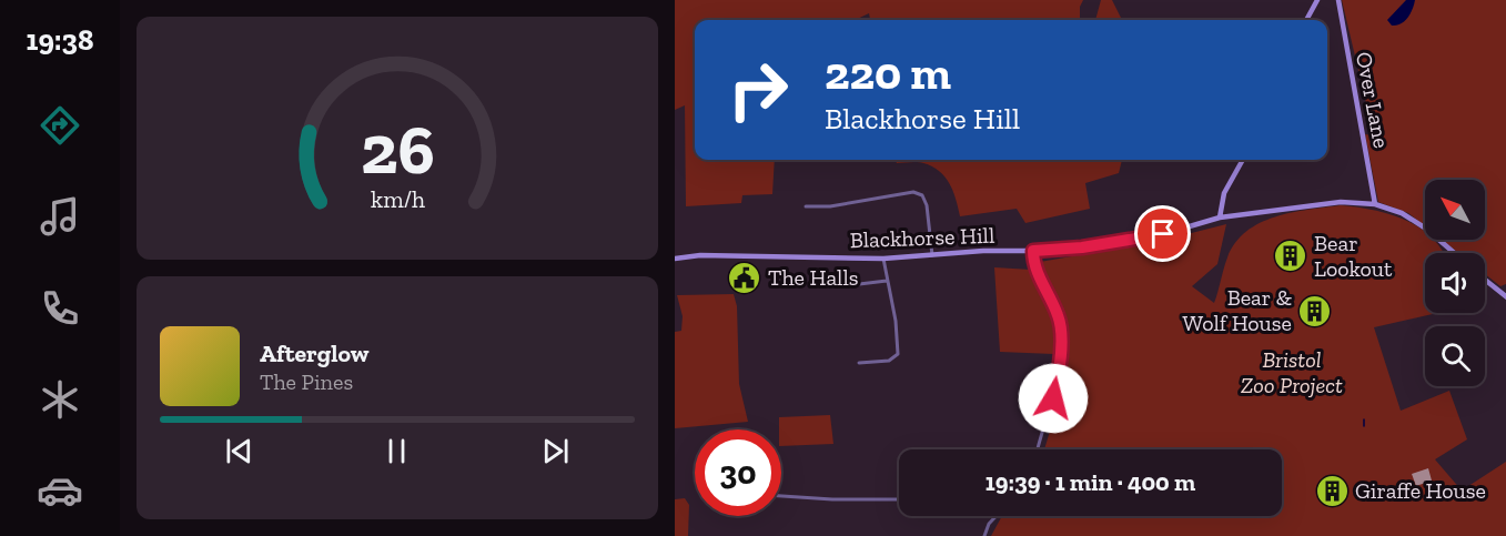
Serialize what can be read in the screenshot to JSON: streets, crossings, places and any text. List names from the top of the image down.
{
  "streets": {
    "main road": ["Over Lane", "Blackhorse Hill"]
  },
  "crossings": [
    ["Over Lane", "Blackhorse Hill"]
  ],
  "parks": ["Bristol Zoo Project"],
  "places": {
    "building": ["Bear Lookout", "Bear & Wolf House", "Giraffe House"],
    "public building": ["The Halls"]
  },
  "north": "top left",
  "page": {
    "tabs": "19:38",
    "turn": ["220 m", "Blackhorse Hill"],
    "song": ["Afterglow", "The Pines"],
    "limit": "30",
    "trip": "19:39 · 1 min · 400 m",
    "gauge": ["26", "km/h"]
  }
}
